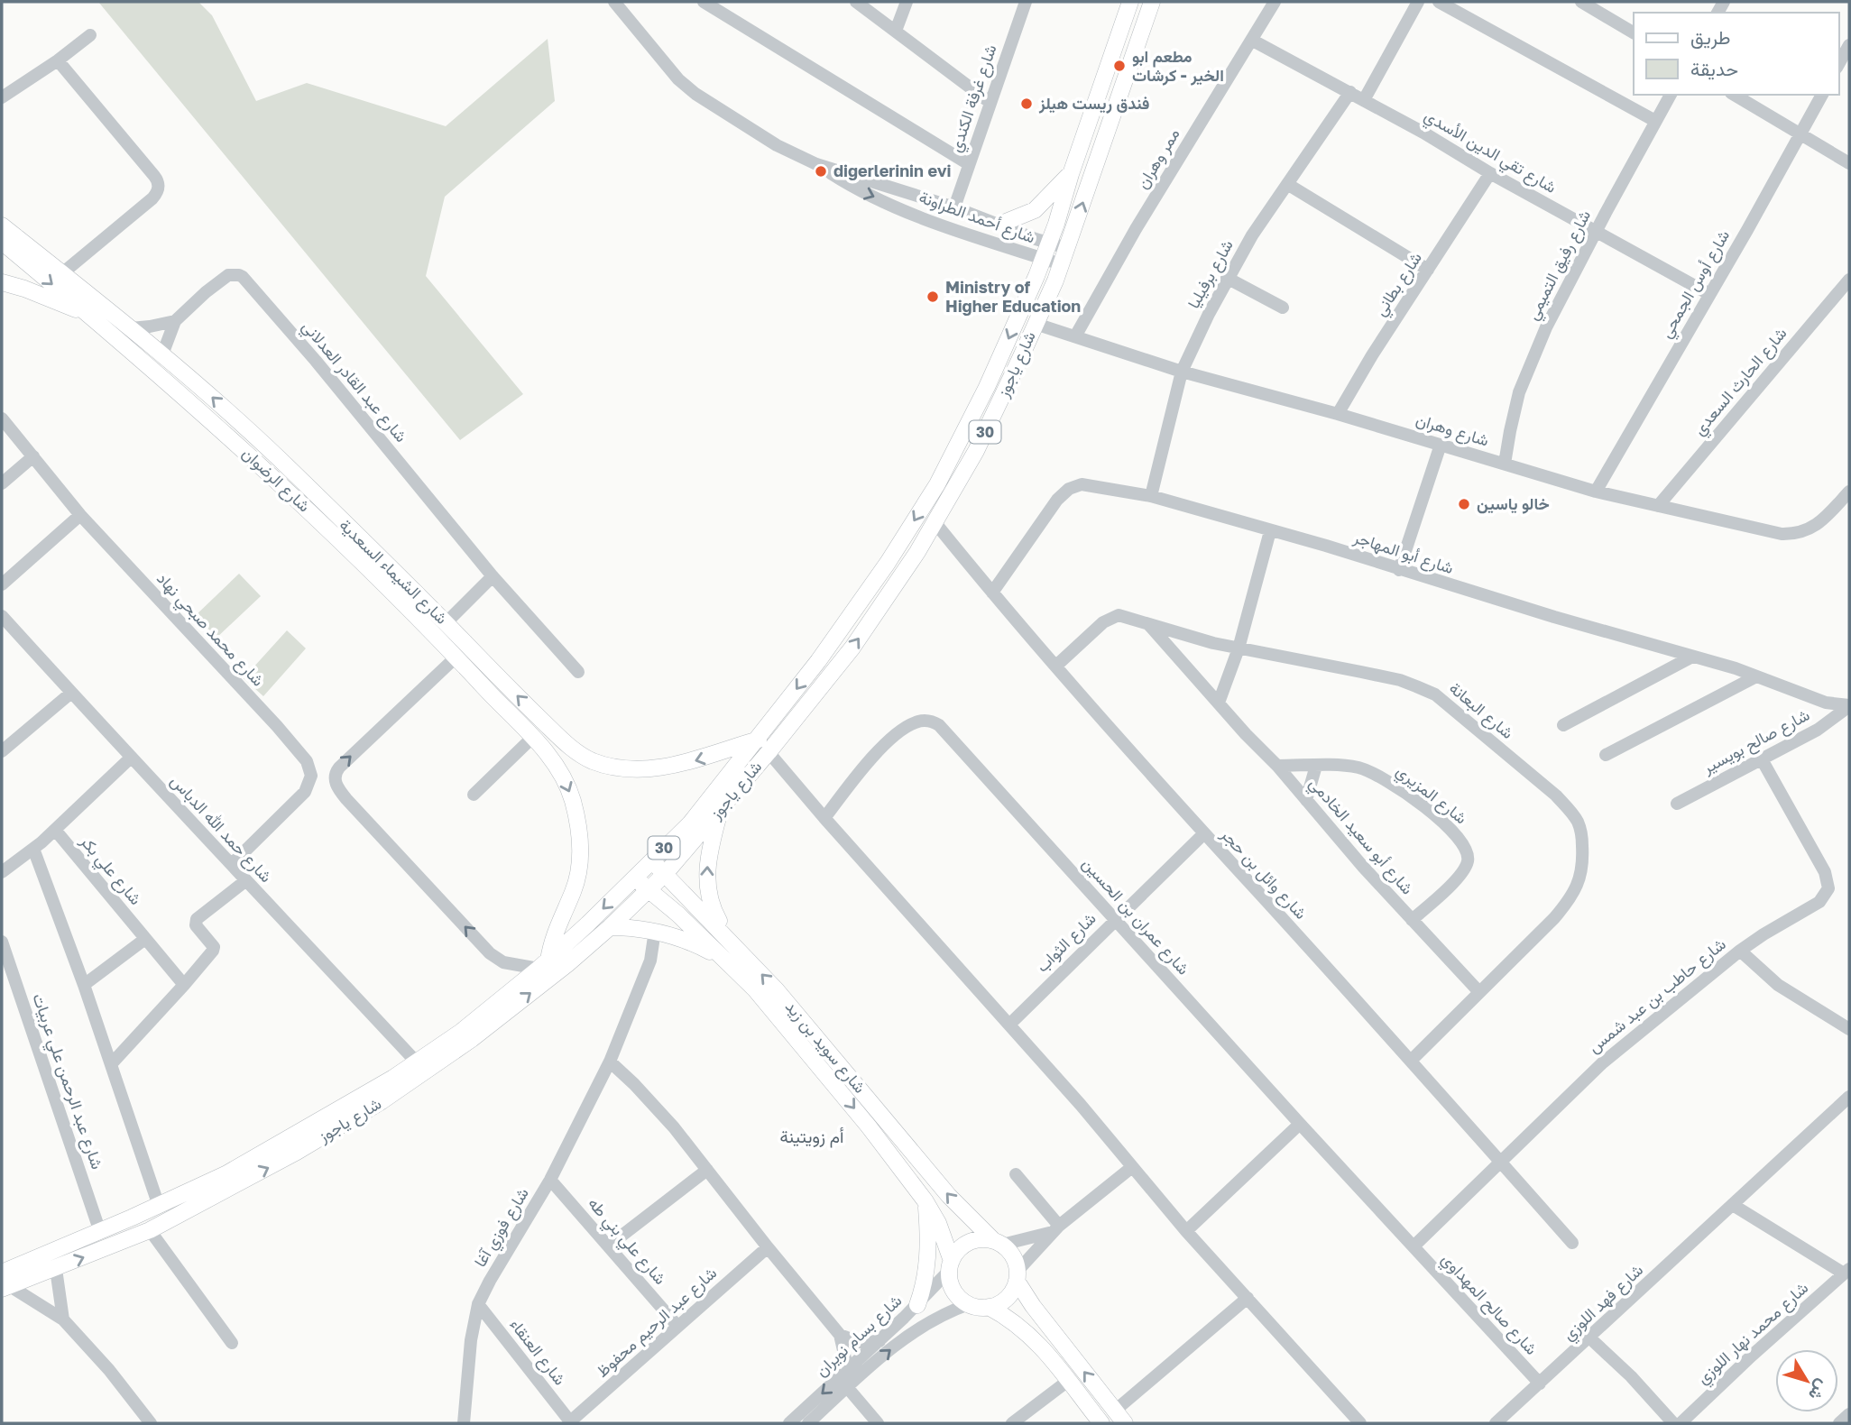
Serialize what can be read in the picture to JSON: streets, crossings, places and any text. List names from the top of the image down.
{
  "streets": {
    "main road": [
      "شارع ياجوز",
      "30",
      "شارع الرضوان",
      "شارع الشيماء السعدية",
      "شارع سويد بن زيد"
    ],
    "street": [
      "شارع غرفة الكندي",
      "شارع تقي الدين الأسدي",
      "ممر وهران",
      "شارع أحمد الطراونة",
      "شارع رفيق التميمي",
      "شارع برفيليا",
      "شارع بطاني",
      "شارع أوس الجمحي",
      "شارع عبد القادر العدلاني",
      "شارع الحارث السعدي",
      "شارع وهران",
      "شارع أبو المهاجر",
      "شارع محمد صبحي نهاد",
      "شارع البعانة",
      "شارع صالح بويسير",
      "شارع المزيري",
      "شارع حمد الله الدباس",
      "شارع أبو سعيد الخادمي",
      "شارع علي بكر",
      "شارع وائل بن حجر",
      "شارع عمران بن الحسين",
      "شارع الثواب",
      "شارع حاطب بن عبد شمس",
      "شارع عبد الرحمن علي عربيات",
      "شارع فوزي آغا",
      "شارع علي بني طه",
      "شارع فهد اللوزي",
      "شارع صالح المهداوي",
      "شارع عبد الرحيم محفوظ",
      "شارع محمد نهار اللوزي",
      "شارع بسام نويران",
      "شارع العنقاء"
    ]
  },
  "crossings": [
    ["شارع غرفة الكندي", "شارع أحمد الطراونة"],
    ["شارع تقي الدين الأسدي", "ممر وهران"],
    ["شارع تقي الدين الأسدي", "شارع رفيق التميمي"],
    ["شارع تقي الدين الأسدي", "شارع برفيليا"],
    ["شارع تقي الدين الأسدي", "شارع بطاني"],
    ["شارع تقي الدين الأسدي", "شارع أوس الجمحي"],
    ["ممر وهران", "شارع وهران"],
    ["شارع أحمد الطراونة", "شارع ياجوز"],
    ["شارع رفيق التميمي", "شارع وهران"],
    ["شارع برفيليا", "شارع وهران"],
    ["شارع برفيليا", "شارع أبو المهاجر"],
    ["شارع بطاني", "شارع وهران"],
    ["شارع أوس الجمحي", "شارع وهران"],
    ["شارع ياجوز", "شارع وهران"],
    ["شارع ياجوز", "شارع الشيماء السعدية"],
    ["شارع ياجوز", "شارع حمد الله الدباس"],
    ["شارع ياجوز", "شارع وائل بن حجر"],
    ["شارع ياجوز", "شارع سويد بن زيد"],
    ["شارع ياجوز", "شارع عبد الرحمن علي عربيات"],
    ["شارع عبد القادر العدلاني", "شارع الشيماء السعدية"],
    ["شارع الحارث السعدي", "شارع وهران"],
    ["شارع أبو المهاجر", "شارع صالح بويسير"],
    ["شارع أبو المهاجر", "شارع وائل بن حجر"],
    ["شارع محمد صبحي نهاد", "شارع حمد الله الدباس"],
    ["شارع البعانة", "شارع أبو سعيد الخادمي"],
    ["شارع البعانة", "شارع وائل بن حجر"],
    ["شارع صالح بويسير", "شارع حاطب بن عبد شمس"],
    ["شارع المزيري", "شارع أبو سعيد الخادمي"],
    ["شارع وائل بن حجر", "شارع الثواب"],
    ["شارع وائل بن حجر", "شارع حاطب بن عبد شمس"],
    ["شارع عمران بن الحسين", "شارع الثواب"],
    ["شارع عمران بن الحسين", "شارع حاطب بن عبد شمس"],
    ["شارع عمران بن الحسين", "شارع صالح المهداوي"],
    ["شارع حاطب بن عبد شمس", "شارع صالح المهداوي"],
    ["شارع سويد بن زيد", "شارع بسام نويران"],
    ["شارع فوزي آغا", "شارع علي بني طه"],
    ["شارع فوزي آغا", "شارع العنقاء"],
    ["شارع علي بني طه", "شارع عبد الرحيم محفوظ"],
    ["شارع فهد اللوزي", "شارع صالح المهداوي"],
    ["شارع عبد الرحيم محفوظ", "شارع العنقاء"]
  ],
  "one_way": ["شارع الشيماء السعدية"],
  "districts": ["أم زويتينة"],
  "places": [
    "مطعم ابو الخير - كرشات",
    "فندق ريست هيلز",
    "diğerlerinin evi",
    "Ministry of Higher Education",
    "خالو ياسين"
  ],
  "legend": ["طريق", "حديقة"],
  "north": "bottom right"
}
